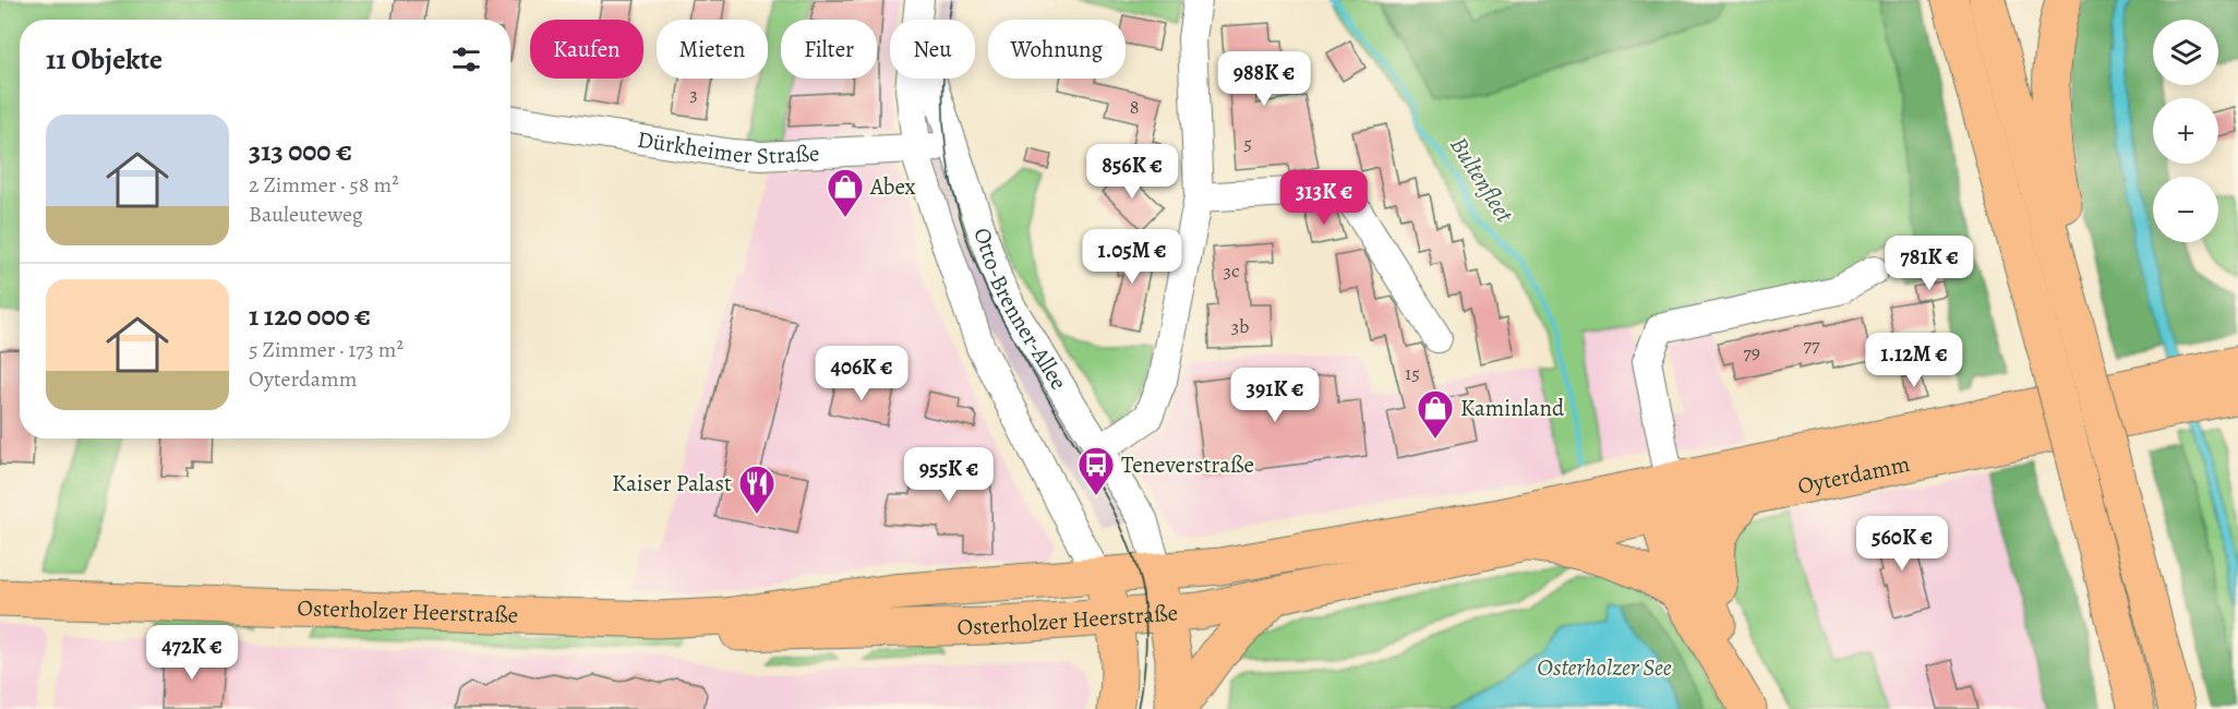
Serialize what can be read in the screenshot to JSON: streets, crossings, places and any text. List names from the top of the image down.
{
  "streets": {
    "main road": ["Oyterdamm", "Osterholzer Heerstraße"],
    "street": ["Dürkheimer Straße", "Otto-Brenner-Allee"]
  },
  "crossings": [
    ["Dürkheimer Straße", "Otto-Brenner-Allee"],
    ["Otto-Brenner-Allee", "Osterholzer Heerstraße"],
    ["Oyterdamm", "Osterholzer Heerstraße"]
  ],
  "water": ["Bultenfleet", "Osterholzer See"],
  "places": {
    "shop": ["Abex", "Kaminland"],
    "bus stop": ["Teneverstraße"],
    "restaurant": ["Kaiser Palast"]
  },
  "house_numbers": [
    "3",
    "8",
    "5",
    "3c",
    "3b",
    "77",
    "79",
    "15"
  ],
  "page": {
    "map_buttons": ["+", "−"],
    "chip": [
      "Kaufen",
      "Mieten",
      "Filter",
      "Neu",
      "Wohnung"
    ],
    "heading": "11 Objekte",
    "price": [
      "988K €",
      "856K €",
      "313K €",
      "1.05M €",
      "781K €",
      "1.12M €",
      "406K €",
      "391K €",
      "955K €",
      "560K €",
      "472K €"
    ],
    "list": [
      {
        "name": "313 000 €",
        "note": "2 Zimmer · 58 m² · Bauleuteweg"
      },
      {
        "name": "1 120 000 €",
        "note": "5 Zimmer · 173 m² · Oyterdamm"
      }
    ]
  }
}
